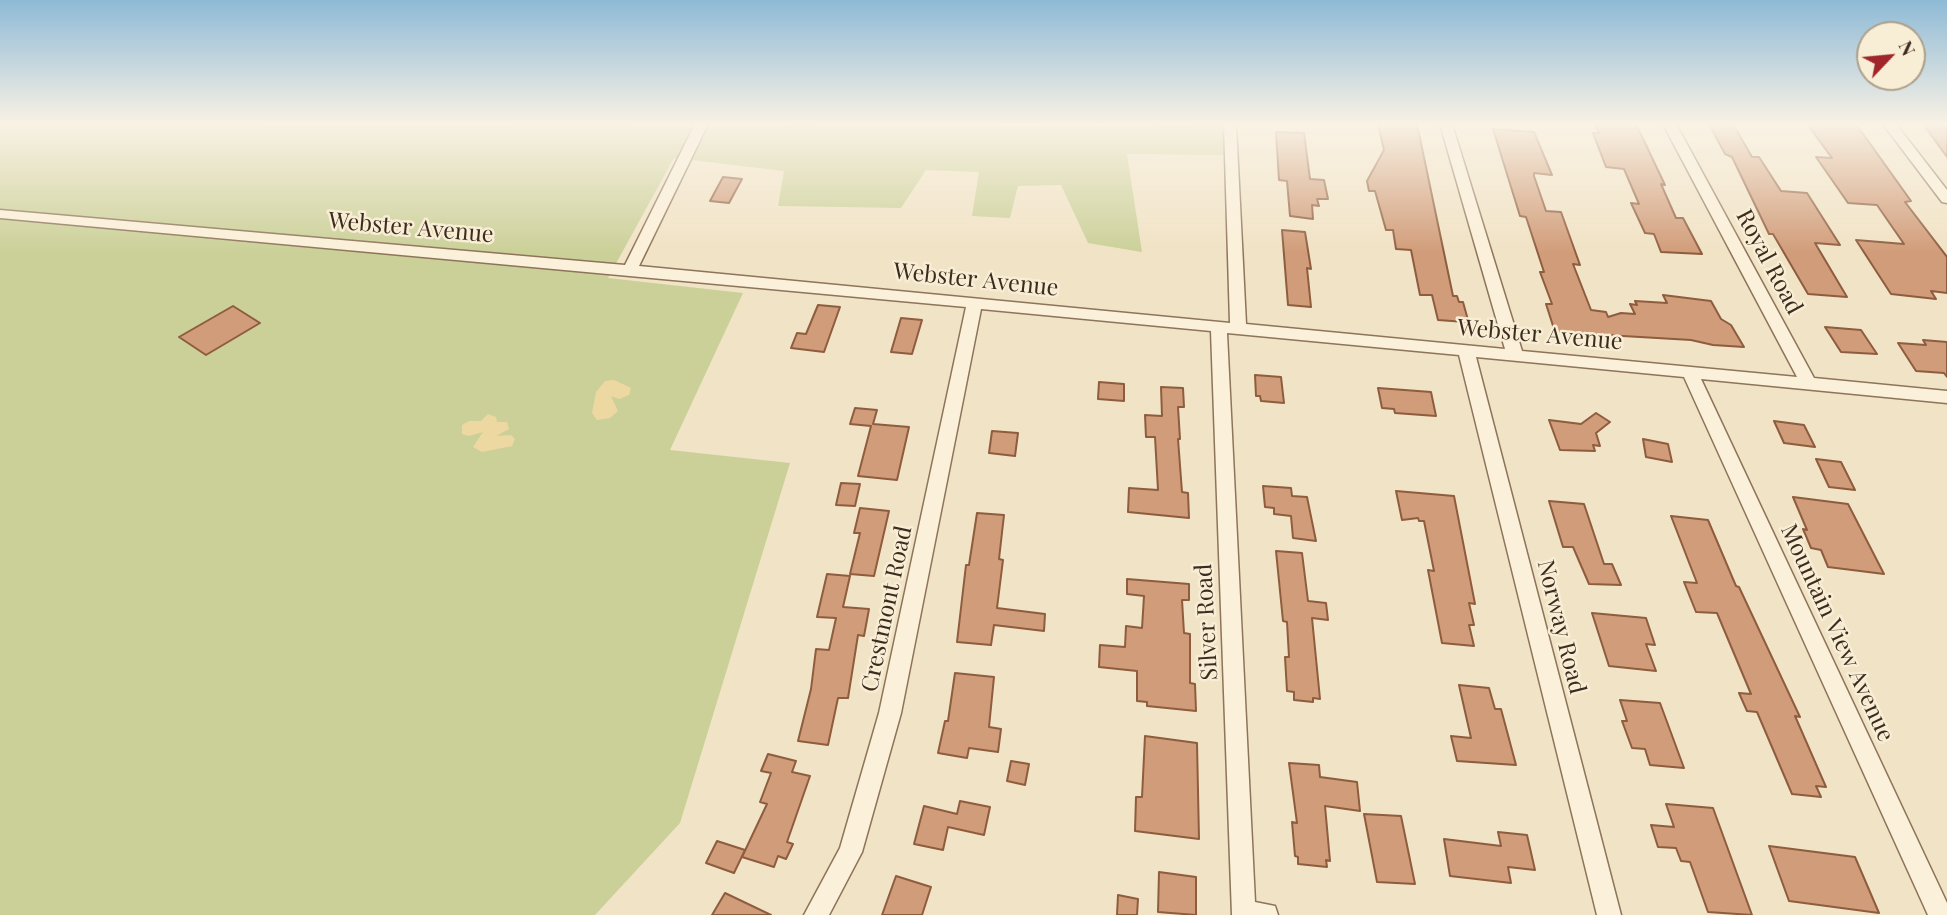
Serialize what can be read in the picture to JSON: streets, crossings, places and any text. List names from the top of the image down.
{
  "streets": {
    "street": [
      "Webster Avenue",
      "Royal Road",
      "Crestmont Road",
      "Silver Road",
      "Norway Road",
      "Mountain View Avenue"
    ]
  },
  "crossings": [
    ["Webster Avenue", "Royal Road"],
    ["Webster Avenue", "Crestmont Road"],
    ["Webster Avenue", "Silver Road"],
    ["Webster Avenue", "Norway Road"],
    ["Webster Avenue", "Mountain View Avenue"]
  ],
  "north": "top right"
}
